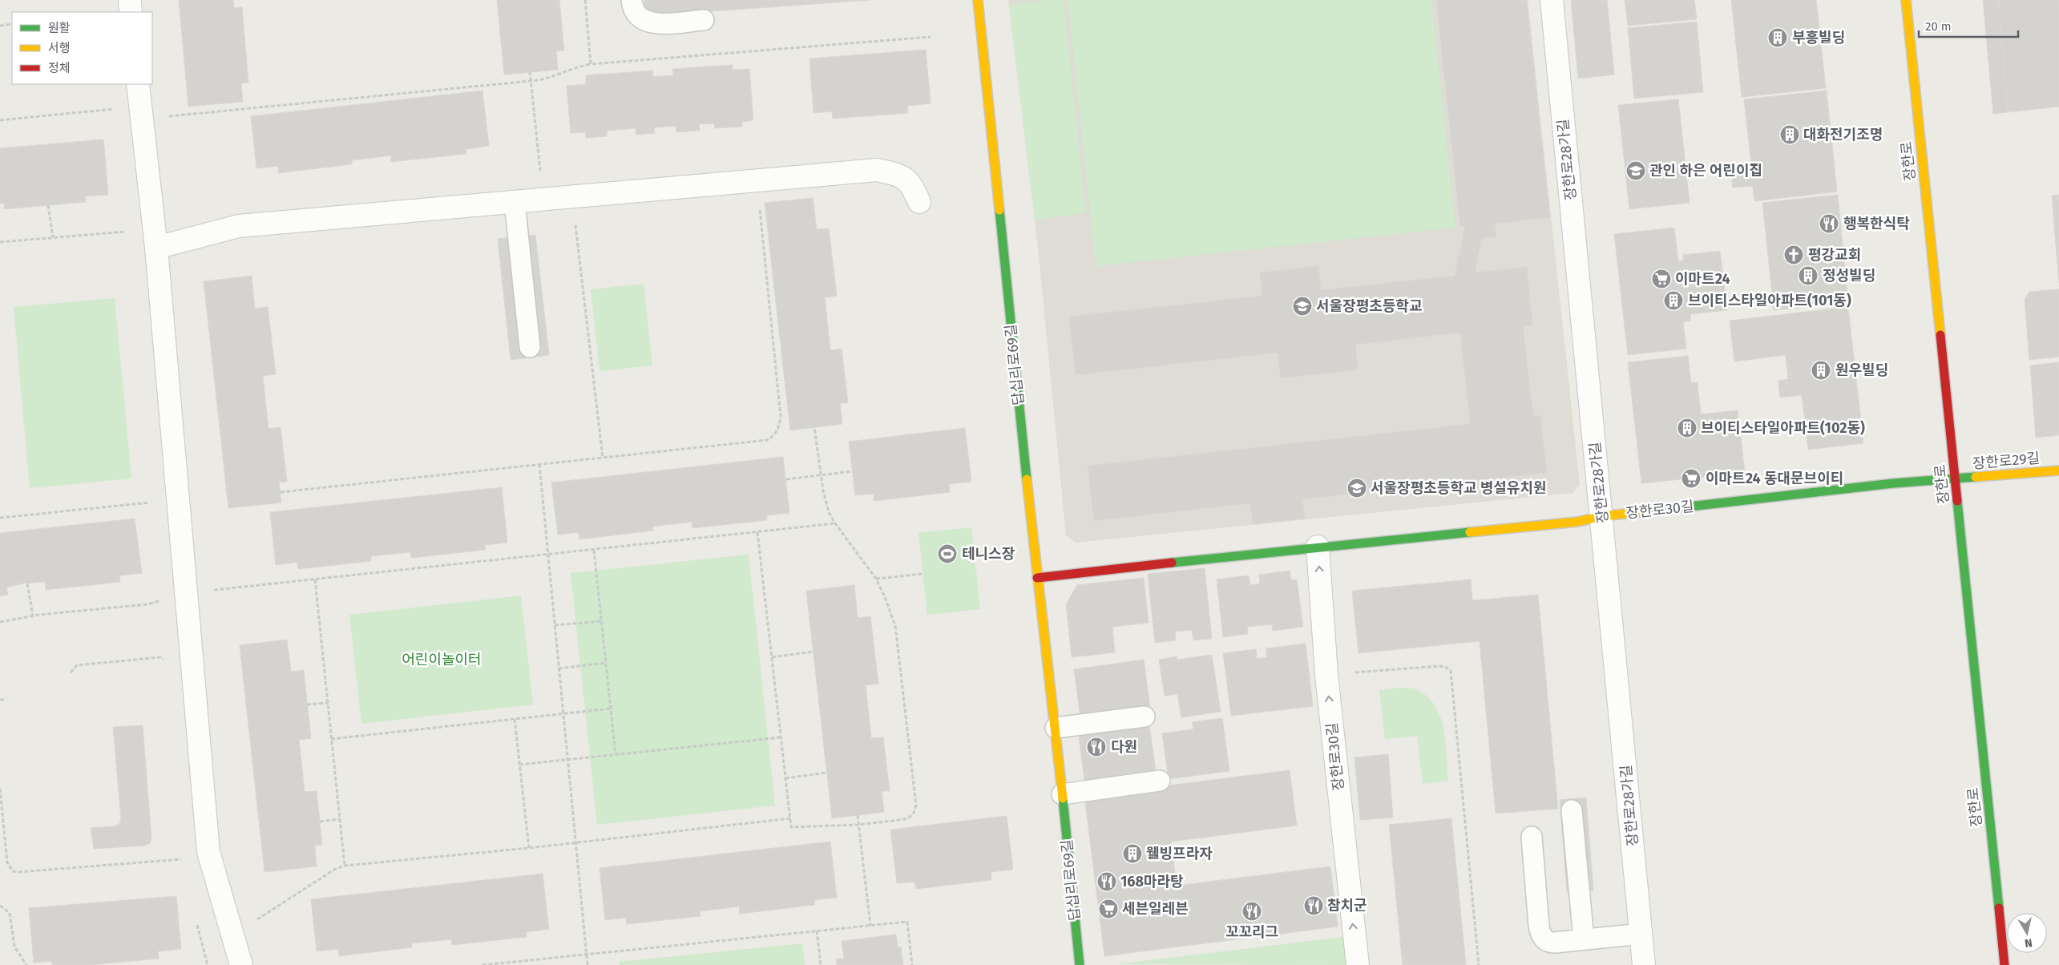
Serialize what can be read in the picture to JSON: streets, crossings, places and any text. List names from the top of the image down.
{
  "streets": {
    "street": [
      "장한로28가길",
      "장한로",
      "답십리로69길",
      "장한로29길",
      "장한로30길"
    ]
  },
  "crossings": [
    ["장한로28가길", "장한로30길"],
    ["장한로", "장한로29길"],
    ["장한로", "장한로30길"],
    ["답십리로69길", "장한로30길"],
    ["장한로29길", "장한로30길"]
  ],
  "parks": ["어린이놀이터"],
  "places": {
    "building": [
      "부흥빌딩",
      "대화전기조명",
      "정성빌딩",
      "브이티스타일아파트(101동)",
      "원우빌딩",
      "브이티스타일아파트(102동)",
      "웰빙프라자"
    ],
    "school or university": ["관인 하은 어린이집", "서울장평초등학교", "서울장평초등학교 병설유치원"],
    "restaurant": [
      "행복한식탁",
      "다원",
      "168마라탕",
      "참치군",
      "꼬꼬리그"
    ],
    "church": ["평강교회"],
    "supermarket": ["이마트24", "이마트24 동대문브이티", "세븐일레븐"],
    "sports": ["테니스장"]
  },
  "legend": ["원활", "서행", "정체"],
  "scale_bar": "20 m",
  "north": "bottom"
}
